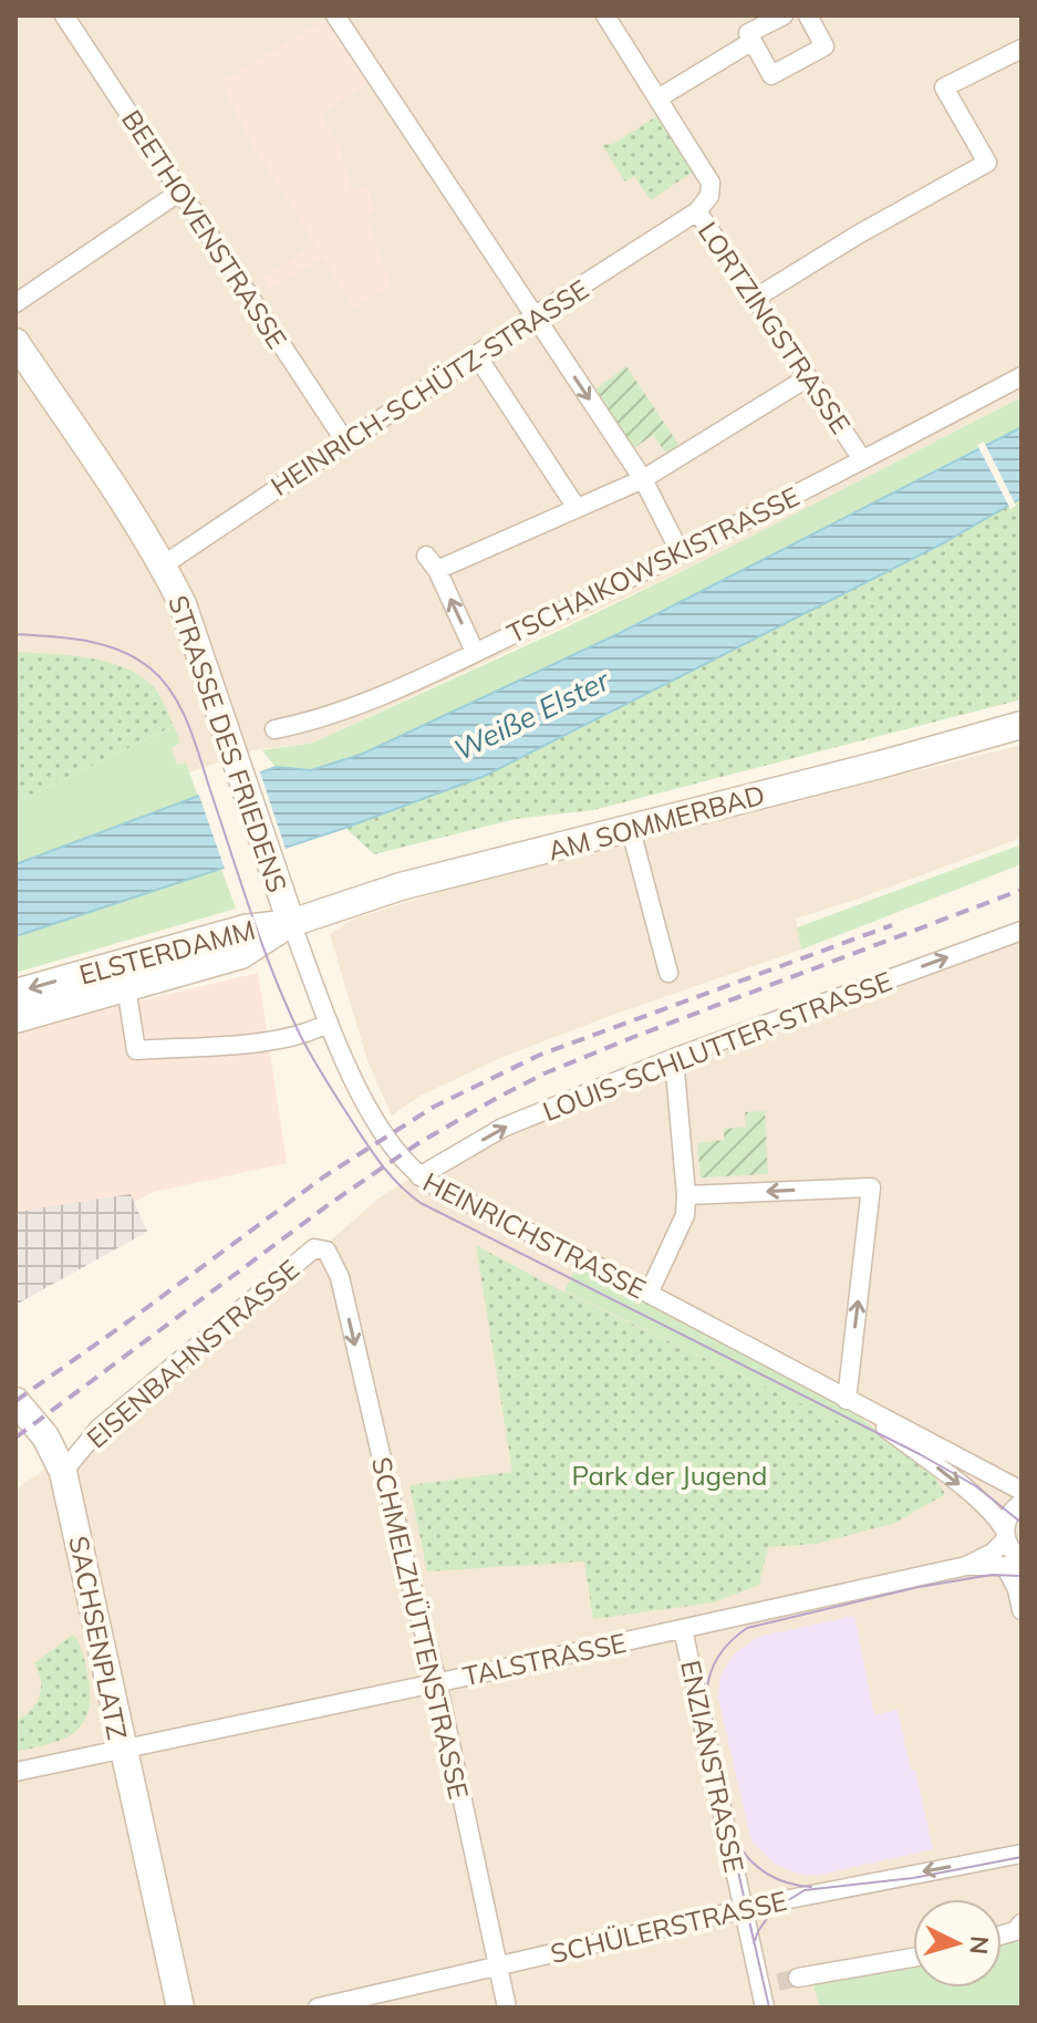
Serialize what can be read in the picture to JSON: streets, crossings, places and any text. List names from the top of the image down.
{
  "streets": {
    "main road": [
      "STRASSE DES FRIEDENS",
      "AM SOMMERBAD",
      "ELSTERDAMM",
      "SACHSENPLATZ"
    ],
    "street": [
      "BEETHOVENSTRASSE",
      "LORTZINGSTRASSE",
      "HEINRICH-SCHÜTZ-STRASSE",
      "TSCHAIKOWSKISTRASSE",
      "LOUIS-SCHLUTTER-STRASSE",
      "HEINRICHSTRASSE",
      "EISENBAHNSTRASSE",
      "SCHMELZHÜTTENSTRASSE",
      "TALSTRASSE",
      "ENZIANSTRASSE",
      "SCHÜLERSTRASSE"
    ]
  },
  "crossings": [
    ["BEETHOVENSTRASSE", "HEINRICH-SCHÜTZ-STRASSE"],
    ["LORTZINGSTRASSE", "HEINRICH-SCHÜTZ-STRASSE"],
    ["LORTZINGSTRASSE", "TSCHAIKOWSKISTRASSE"],
    ["HEINRICH-SCHÜTZ-STRASSE", "STRASSE DES FRIEDENS"],
    ["STRASSE DES FRIEDENS", "AM SOMMERBAD"],
    ["STRASSE DES FRIEDENS", "ELSTERDAMM"],
    ["STRASSE DES FRIEDENS", "HEINRICHSTRASSE"],
    ["AM SOMMERBAD", "ELSTERDAMM"],
    ["AM SOMMERBAD", "HEINRICHSTRASSE"],
    ["ELSTERDAMM", "HEINRICHSTRASSE"],
    ["LOUIS-SCHLUTTER-STRASSE", "HEINRICHSTRASSE"],
    ["HEINRICHSTRASSE", "TALSTRASSE"],
    ["EISENBAHNSTRASSE", "SCHMELZHÜTTENSTRASSE"],
    ["EISENBAHNSTRASSE", "SACHSENPLATZ"],
    ["SCHMELZHÜTTENSTRASSE", "TALSTRASSE"],
    ["SCHMELZHÜTTENSTRASSE", "SCHÜLERSTRASSE"],
    ["SACHSENPLATZ", "TALSTRASSE"],
    ["TALSTRASSE", "ENZIANSTRASSE"],
    ["ENZIANSTRASSE", "SCHÜLERSTRASSE"]
  ],
  "one_way": ["LOUIS-SCHLUTTER-STRASSE", "SCHMELZHÜTTENSTRASSE"],
  "water": ["Weiße Elster"],
  "parks": ["Park der Jugend"],
  "north": "right"
}
